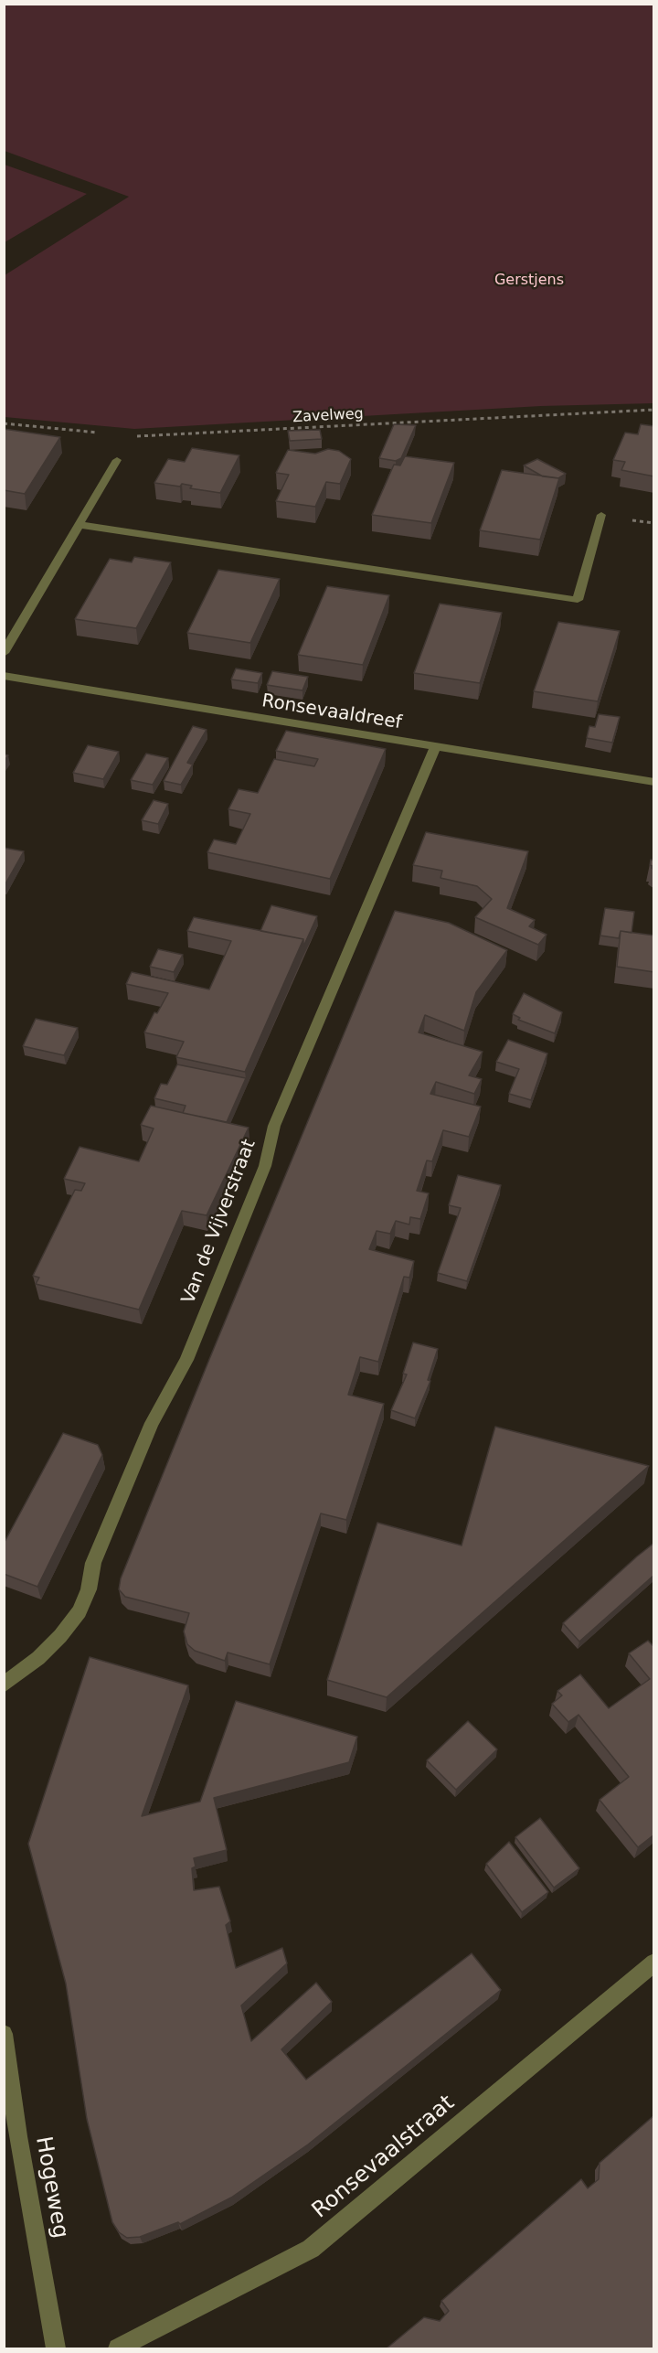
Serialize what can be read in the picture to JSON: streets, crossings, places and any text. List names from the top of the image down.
{
  "streets": {
    "street": [
      "Ronsevaaldreef",
      "Van de Vijverstraat",
      "Ronsevaalstraat",
      "Hogeweg"
    ],
    "path": ["Zavelweg"]
  },
  "crossings": [
    ["Ronsevaaldreef", "Van de Vijverstraat"]
  ],
  "parks": ["Gerstjens"]
}
